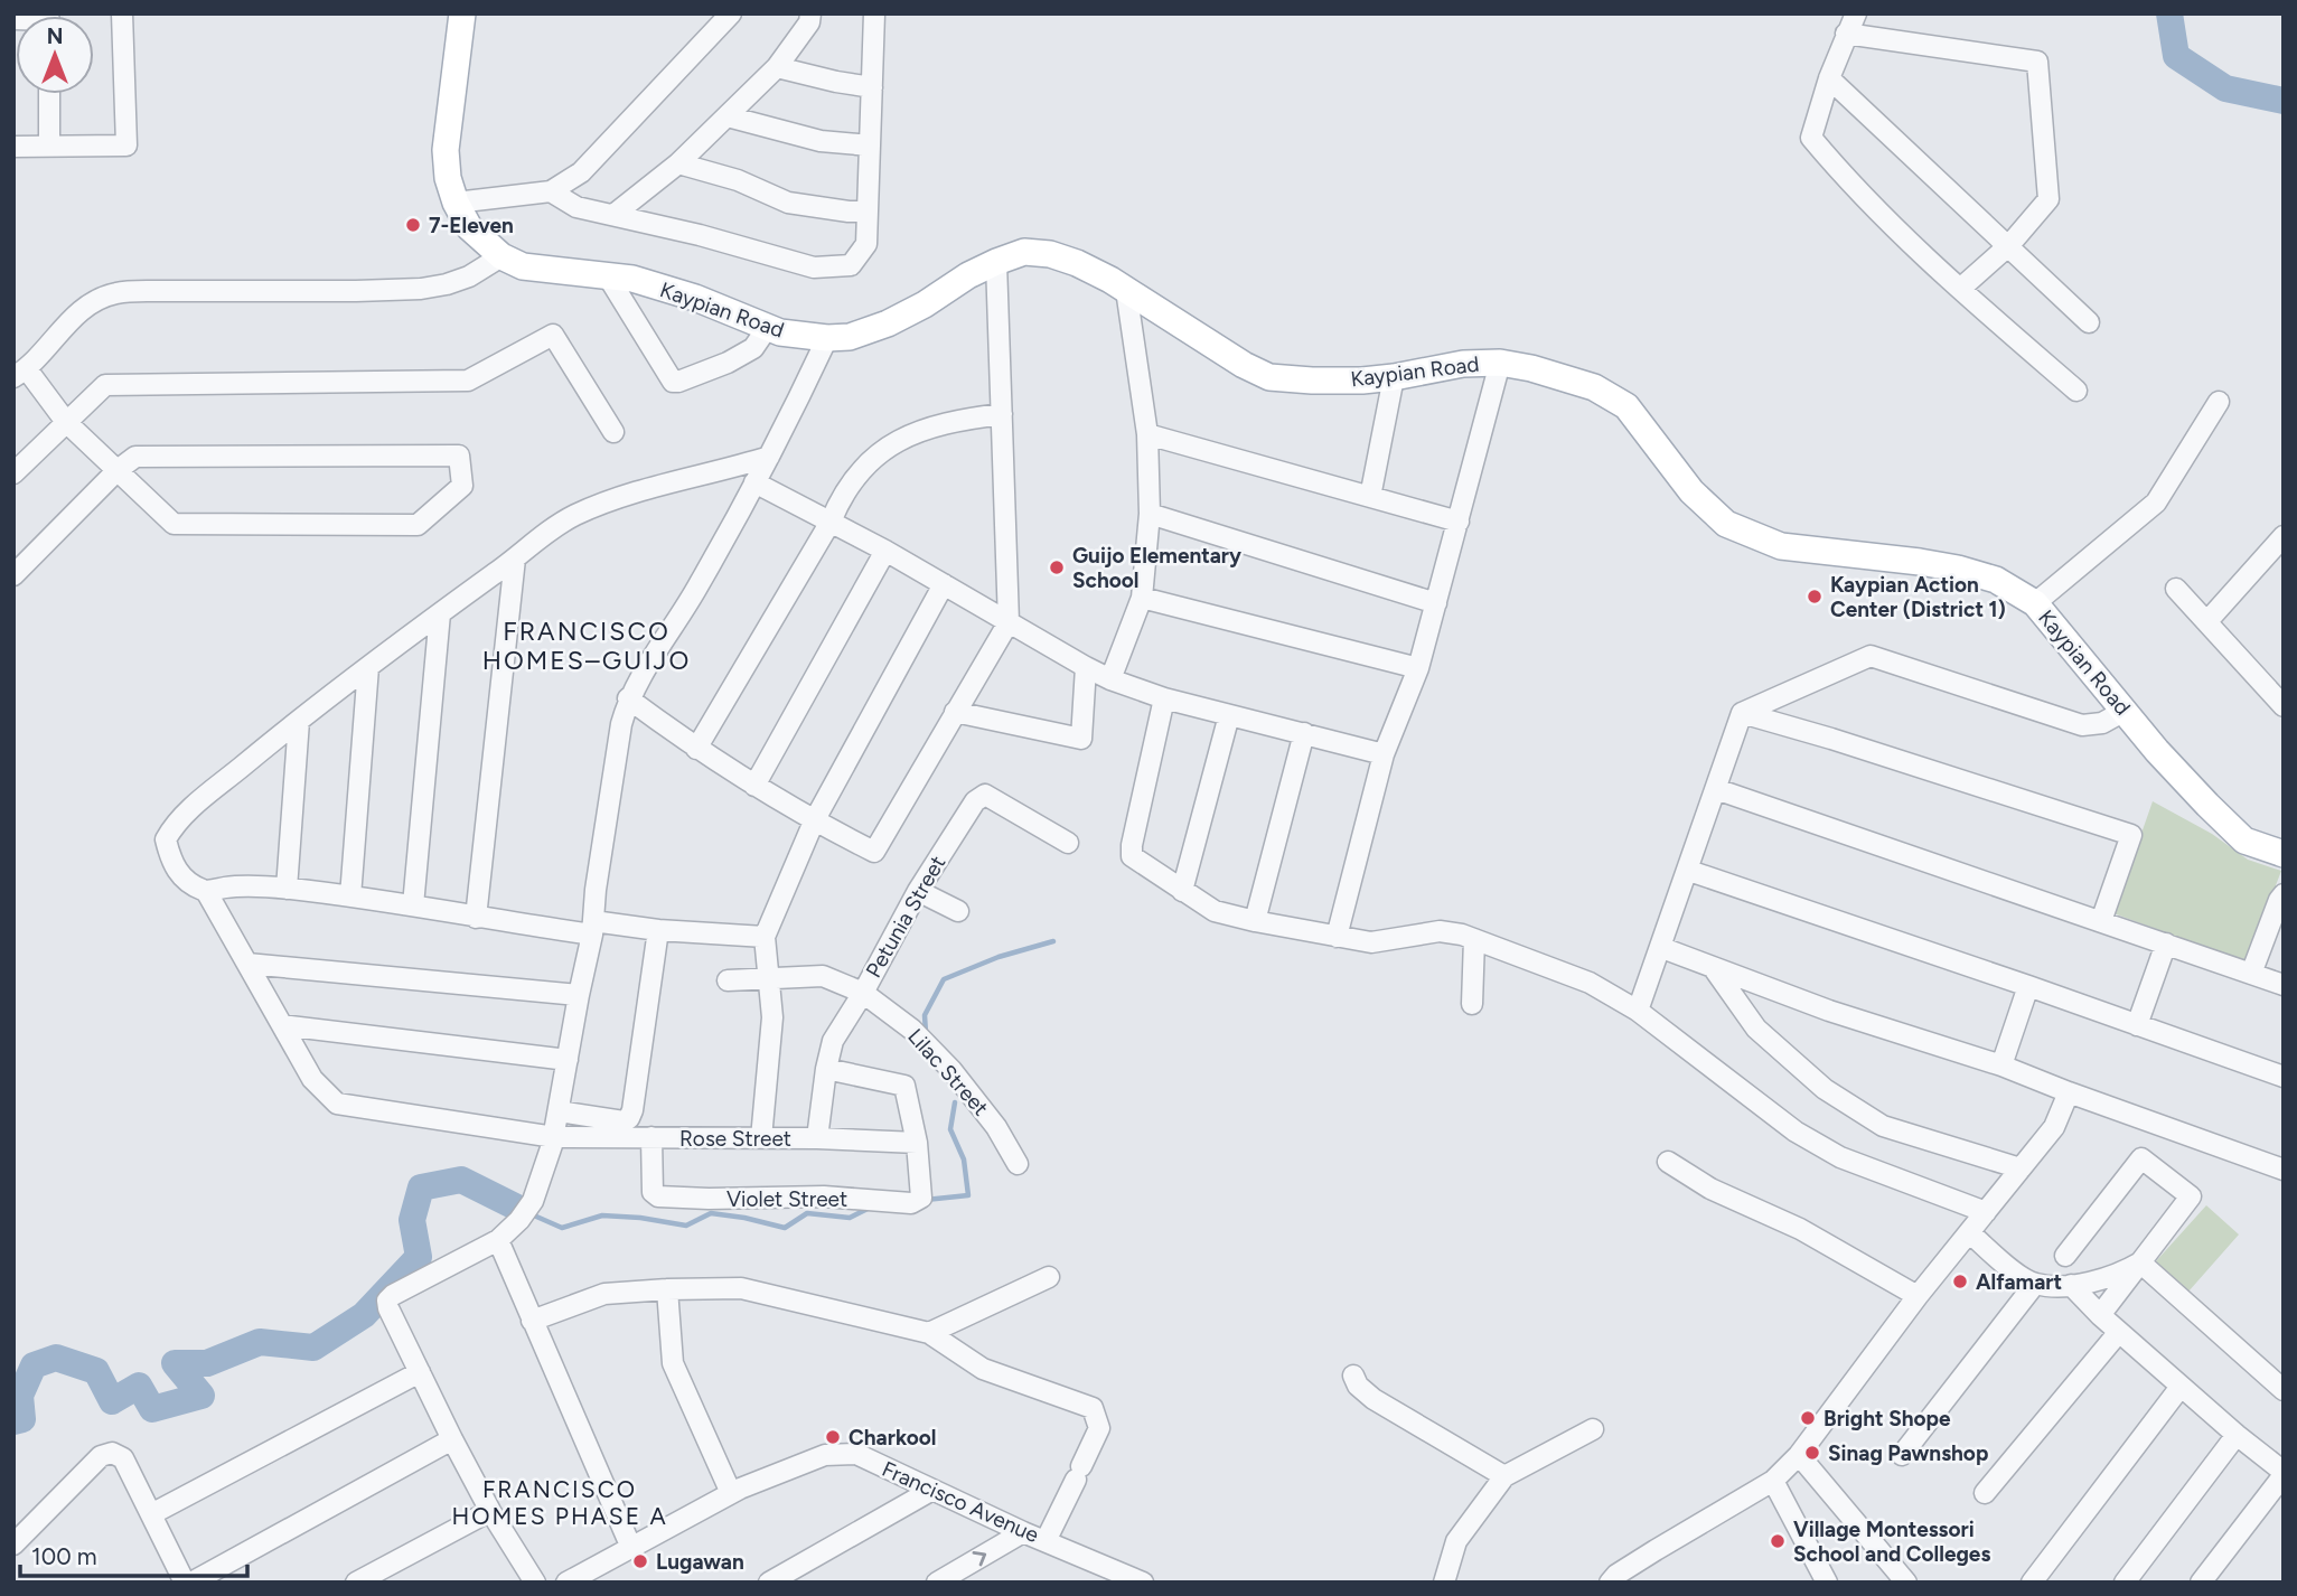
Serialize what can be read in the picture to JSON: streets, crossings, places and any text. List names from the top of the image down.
{
  "streets": {
    "main road": ["Kaypian Road"],
    "street": [
      "Petunia Street",
      "Lilac Street",
      "Rose Street",
      "Violet Street",
      "Francisco Avenue"
    ]
  },
  "crossings": [
    ["Petunia Street", "Lilac Street"],
    ["Petunia Street", "Rose Street"],
    ["Rose Street", "Violet Street"]
  ],
  "districts": ["FRANCISCO HOMES–GUIJO", "FRANCISCO HOMES PHASE A"],
  "places": [
    "7-Eleven",
    "Guijo Elementary School",
    "Kaypian Action Center (District 1)",
    "Alfamart",
    "Bright Shope",
    "Charkool",
    "Sinag Pawnshop",
    "Village Montessori School and Colleges",
    "Lugawan"
  ],
  "scale_bar": "100 m",
  "north": "top"
}
